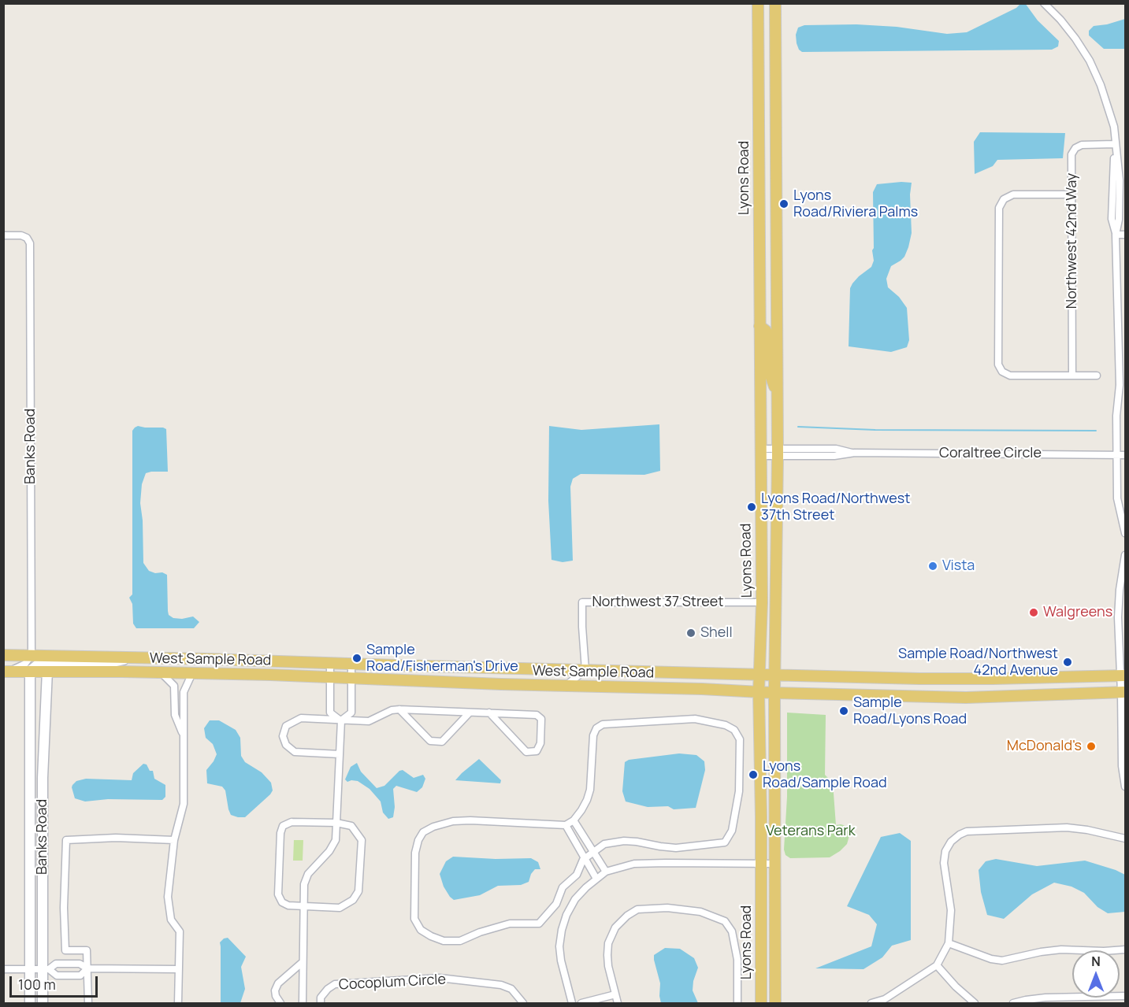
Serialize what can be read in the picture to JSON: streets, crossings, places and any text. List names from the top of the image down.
{
  "streets": {
    "main road": ["Lyons Road", "West Sample Road"],
    "street": [
      "Northwest 42nd Way",
      "Banks Road",
      "Coraltree Circle",
      "Northwest 37 Street",
      "Cocoplum Circle"
    ]
  },
  "crossings": [
    ["Lyons Road", "Coraltree Circle"],
    ["Lyons Road", "Northwest 37 Street"],
    ["Lyons Road", "West Sample Road"],
    ["Banks Road", "West Sample Road"],
    ["Northwest 37 Street", "West Sample Road"]
  ],
  "parks": ["Veterans Park"],
  "places": [
    "Lyons Road/Riviera Palms",
    "Lyons Road/Northwest 37th Street",
    "Vista",
    "Walgreens",
    "Shell",
    "Sample Road/Fisherman's Drive",
    "Sample Road/Northwest 42nd Avenue",
    "Sample Road/Lyons Road",
    "McDonald's",
    "Lyons Road/Sample Road"
  ],
  "scale_bar": "100 m",
  "north": "top"
}
